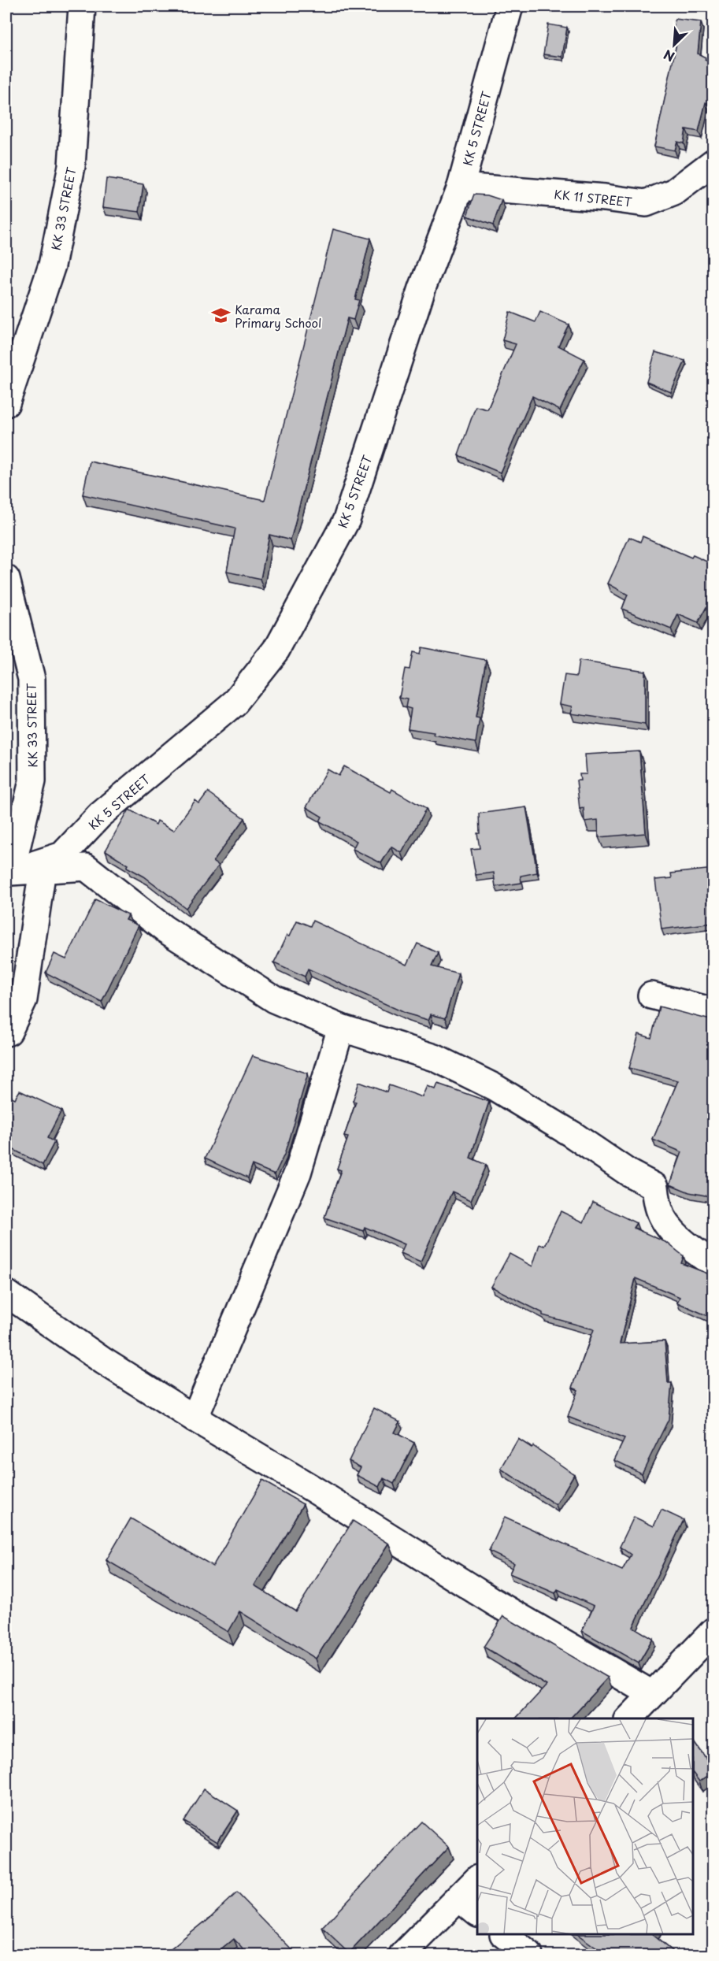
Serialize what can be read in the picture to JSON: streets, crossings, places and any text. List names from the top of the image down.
{
  "streets": {
    "street": ["KK 5 STREET", "KK 11 STREET", "KK 33 STREET"]
  },
  "crossings": [
    ["KK 5 STREET", "KK 11 STREET"],
    ["KK 5 STREET", "KK 33 STREET"]
  ],
  "places": {
    "school or university": ["Karama Primary School"]
  },
  "north": "bottom left"
}
